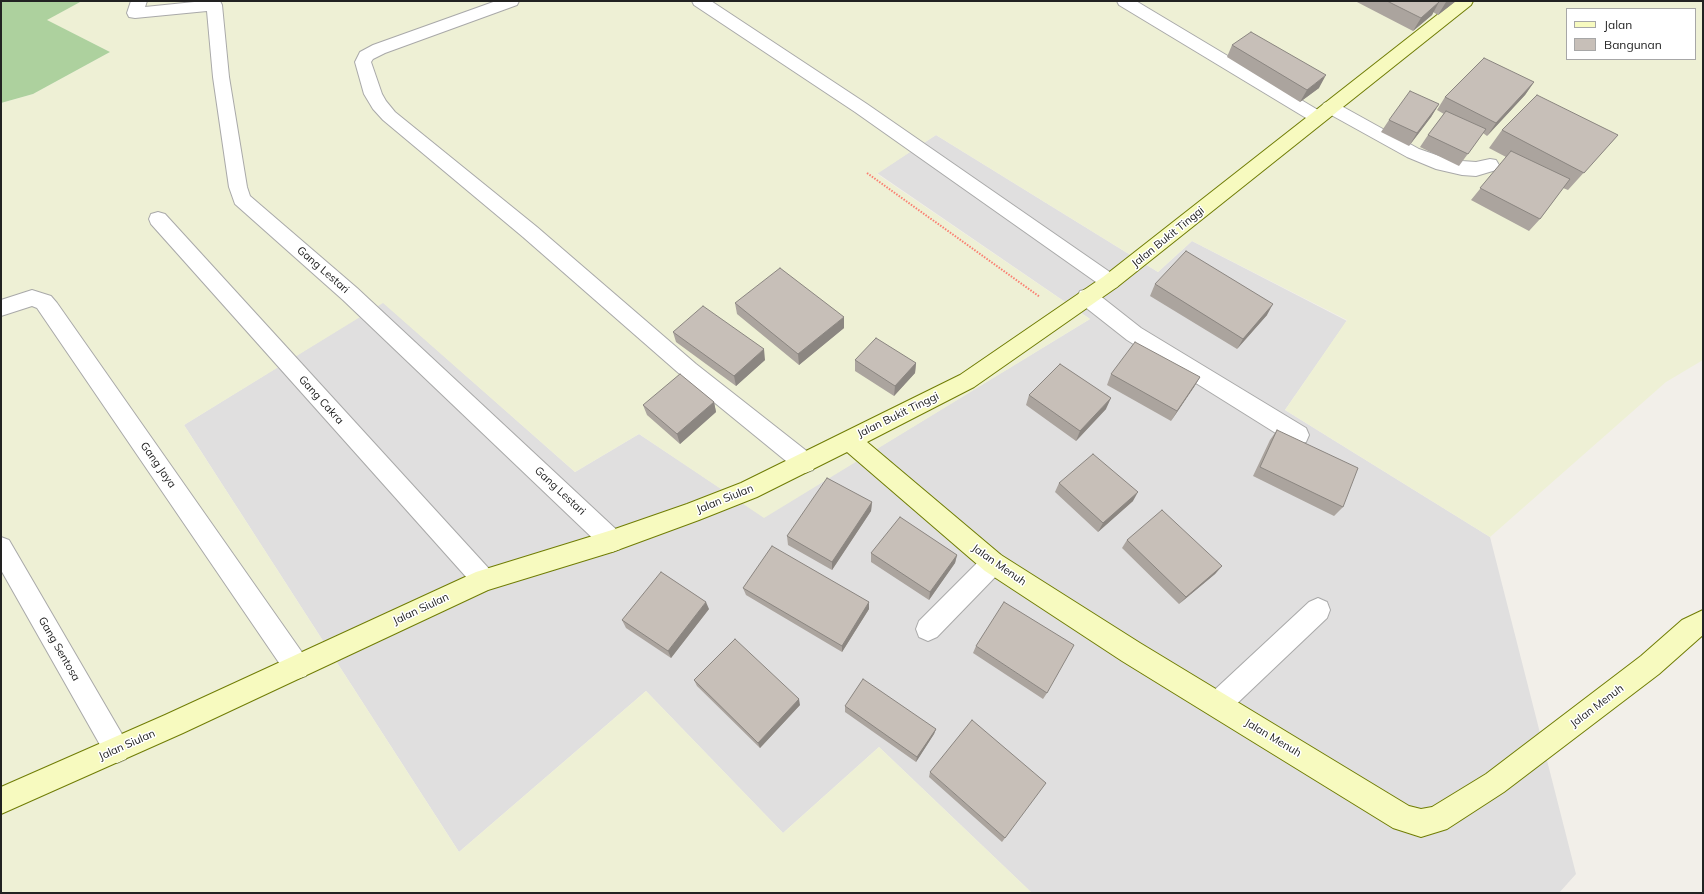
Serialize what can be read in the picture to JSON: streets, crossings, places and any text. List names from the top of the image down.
{
  "streets": {
    "street": [
      "Jalan Bukit Tinggi",
      "Gang Lestari",
      "Gang Cakra",
      "Gang Jaya",
      "Jalan Siulan",
      "Jalan Menuh",
      "Gang Sentosa"
    ]
  },
  "crossings": [
    ["Jalan Bukit Tinggi", "Jalan Siulan"],
    ["Jalan Bukit Tinggi", "Jalan Menuh"],
    ["Gang Lestari", "Jalan Siulan"],
    ["Gang Cakra", "Jalan Siulan"],
    ["Gang Jaya", "Jalan Siulan"],
    ["Jalan Siulan", "Jalan Menuh"],
    ["Jalan Siulan", "Gang Sentosa"]
  ],
  "legend": ["Jalan", "Bangunan"]
}
